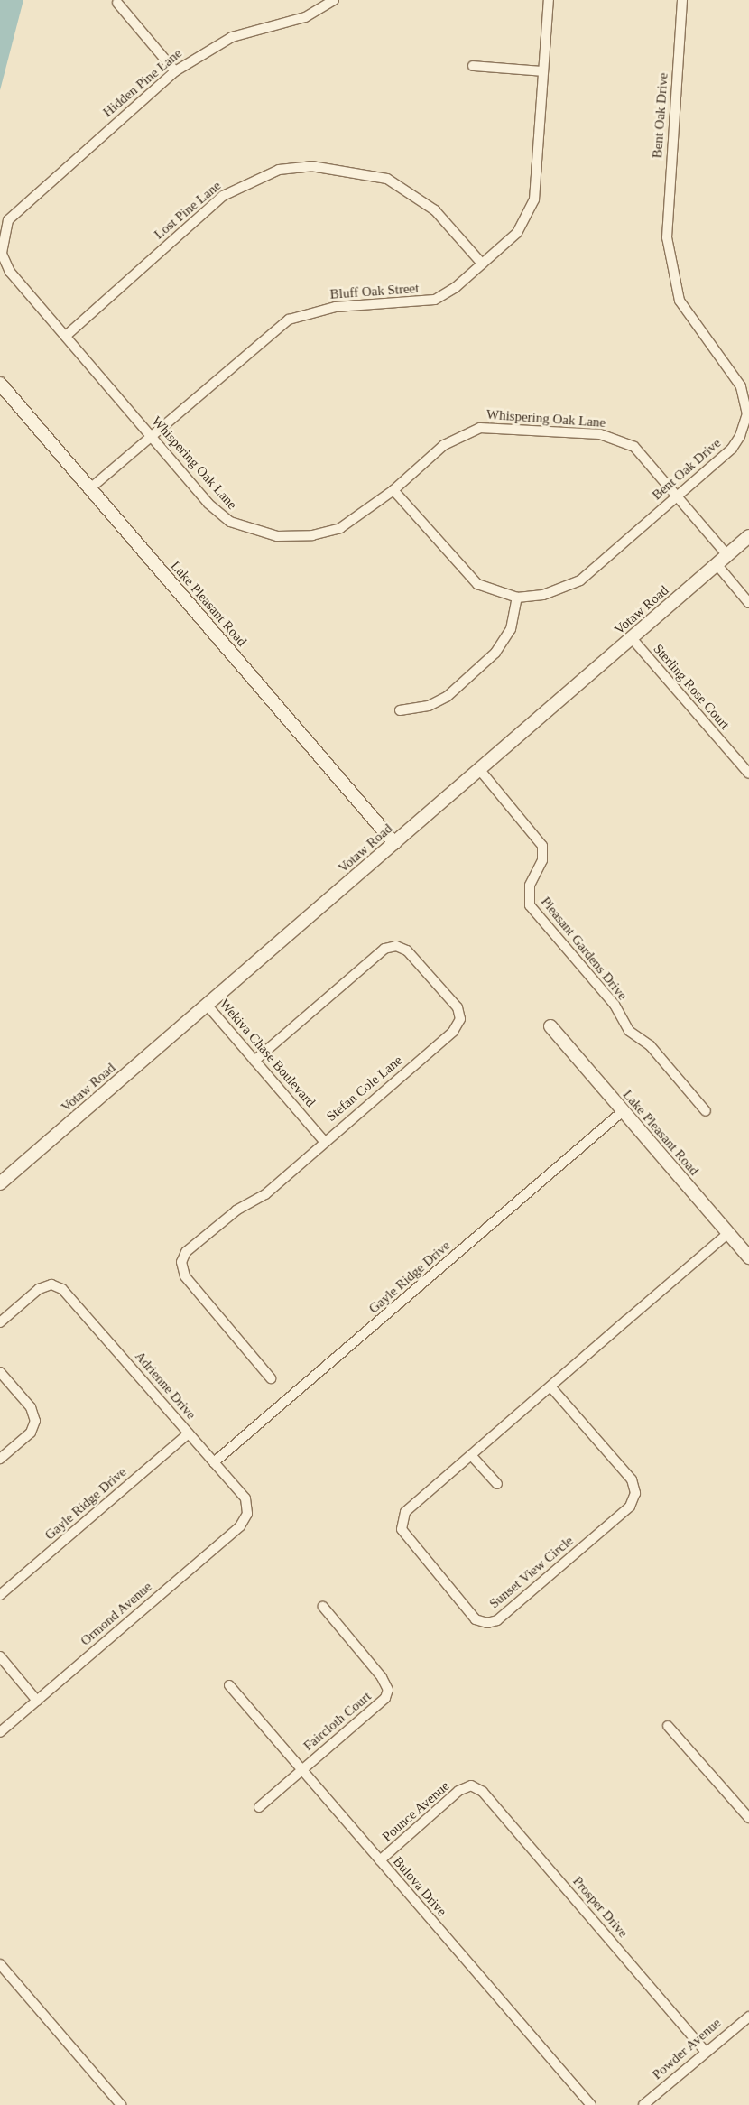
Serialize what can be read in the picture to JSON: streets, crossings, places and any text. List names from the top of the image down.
{
  "streets": {
    "street": [
      "Hidden Pine Lane",
      "Bent Oak Drive",
      "Lost Pine Lane",
      "Bluff Oak Street",
      "Whispering Oak Lane",
      "Lake Pleasant Road",
      "Votaw Road",
      "Sterling Rose Court",
      "Pleasant Gardens Drive",
      "Wekiva Chase Boulevard",
      "Stefan Cole Lane",
      "Gayle Ridge Drive",
      "Adrienne Drive",
      "Sunset View Circle",
      "Ormond Avenue",
      "Faircloth Court",
      "Pounce Avenue",
      "Bulova Drive",
      "Prosper Drive",
      "Powder Avenue"
    ]
  },
  "crossings": [
    ["Hidden Pine Lane", "Whispering Oak Lane"],
    ["Bent Oak Drive", "Whispering Oak Lane"],
    ["Lost Pine Lane", "Bluff Oak Street"],
    ["Lost Pine Lane", "Whispering Oak Lane"],
    ["Bluff Oak Street", "Whispering Oak Lane"],
    ["Bluff Oak Street", "Lake Pleasant Road"],
    ["Whispering Oak Lane", "Votaw Road"],
    ["Lake Pleasant Road", "Votaw Road"],
    ["Lake Pleasant Road", "Gayle Ridge Drive"],
    ["Lake Pleasant Road", "Sunset View Circle"],
    ["Votaw Road", "Sterling Rose Court"],
    ["Votaw Road", "Pleasant Gardens Drive"],
    ["Votaw Road", "Wekiva Chase Boulevard"],
    ["Wekiva Chase Boulevard", "Stefan Cole Lane"],
    ["Gayle Ridge Drive", "Adrienne Drive"],
    ["Adrienne Drive", "Ormond Avenue"],
    ["Faircloth Court", "Bulova Drive"],
    ["Pounce Avenue", "Bulova Drive"],
    ["Pounce Avenue", "Prosper Drive"],
    ["Prosper Drive", "Powder Avenue"]
  ]
}
